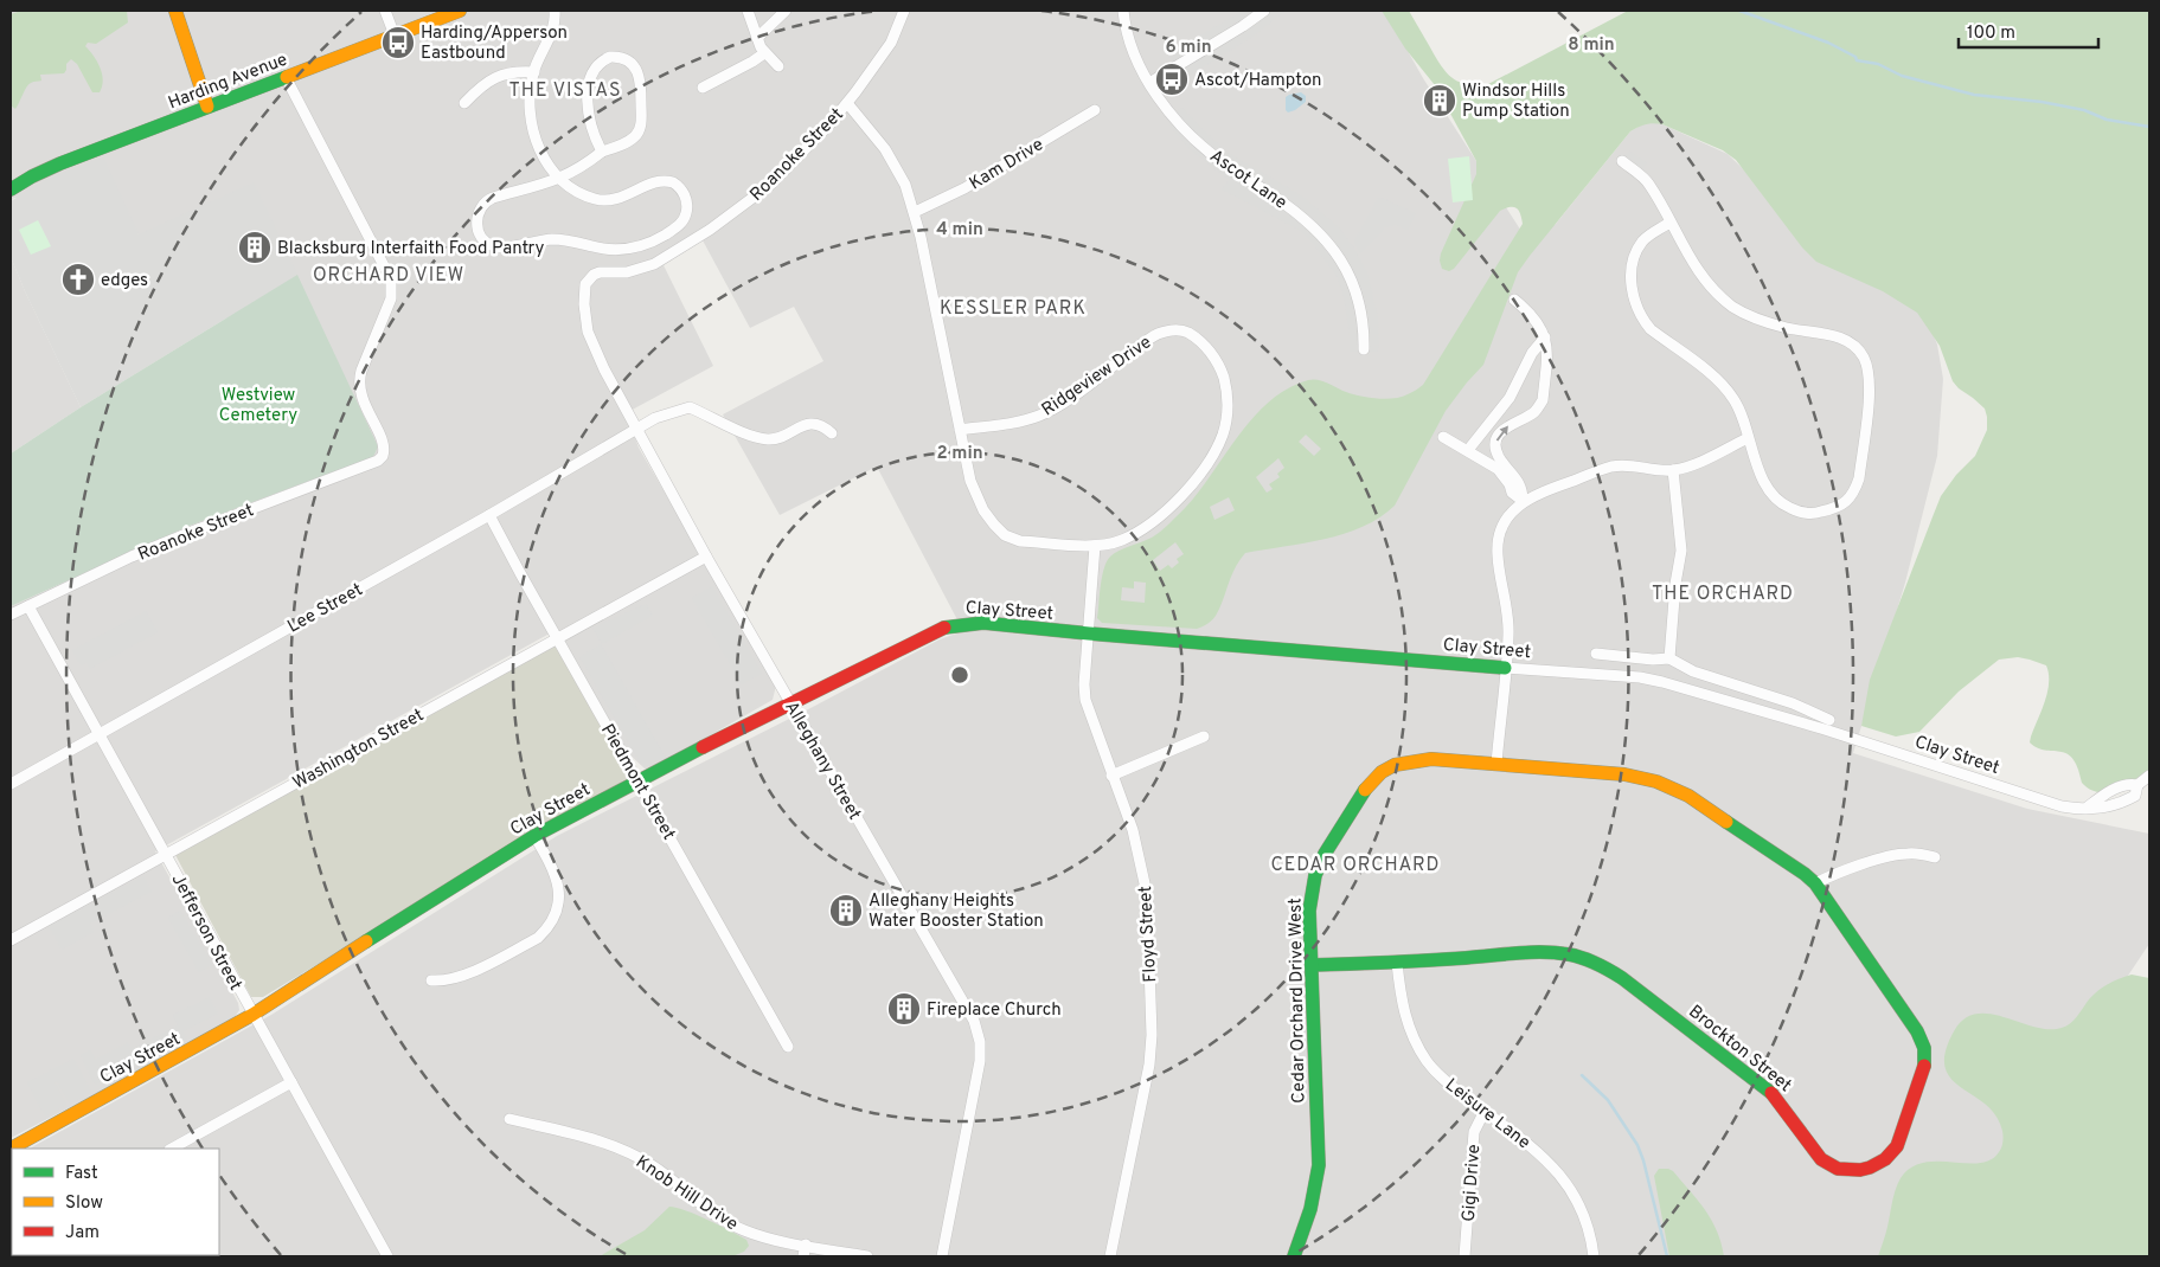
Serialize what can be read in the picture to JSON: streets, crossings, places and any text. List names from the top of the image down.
{
  "streets": {
    "street": [
      "Harding Avenue",
      "Roanoke Street",
      "Kam Drive",
      "Ascot Lane",
      "Ridgeview Drive",
      "Lee Street",
      "Clay Street",
      "Washington Street",
      "Alleghany Street",
      "Piedmont Street",
      "Jefferson Street",
      "Floyd Street",
      "Cedar Orchard Drive West",
      "Brockton Street",
      "Leisure Lane",
      "Gigi Drive",
      "Knob Hill Drive"
    ]
  },
  "crossings": [
    ["Harding Avenue", "Roanoke Street"],
    ["Roanoke Street", "Ridgeview Drive"],
    ["Roanoke Street", "Alleghany Street"],
    ["Roanoke Street", "Jefferson Street"],
    ["Kam Drive", "Ridgeview Drive"],
    ["Ridgeview Drive", "Floyd Street"],
    ["Lee Street", "Alleghany Street"],
    ["Lee Street", "Piedmont Street"],
    ["Lee Street", "Jefferson Street"],
    ["Clay Street", "Alleghany Street"],
    ["Clay Street", "Piedmont Street"],
    ["Clay Street", "Jefferson Street"],
    ["Clay Street", "Floyd Street"],
    ["Washington Street", "Alleghany Street"],
    ["Washington Street", "Piedmont Street"],
    ["Washington Street", "Jefferson Street"],
    ["Cedar Orchard Drive West", "Brockton Street"],
    ["Brockton Street", "Leisure Lane"],
    ["Leisure Lane", "Gigi Drive"]
  ],
  "districts": [
    "THE VISTAS",
    "ORCHARD VIEW",
    "KESSLER PARK",
    "THE ORCHARD",
    "CEDAR ORCHARD"
  ],
  "parks": ["Westview Cemetery"],
  "places": {
    "bus stop": ["Harding/Apperson Eastbound", "Ascot/Hampton"],
    "building": [
      "Windsor Hills Pump Station",
      "Blacksburg Interfaith Food Pantry",
      "Alleghany Heights Water Booster Station",
      "Fireplace Church"
    ],
    "church": ["edges"]
  },
  "legend": ["Fast", "Slow", "Jam"],
  "scale_bar": "100 m",
  "rings": [
    "8 min",
    "6 min",
    "4 min",
    "2 min"
  ]
}
